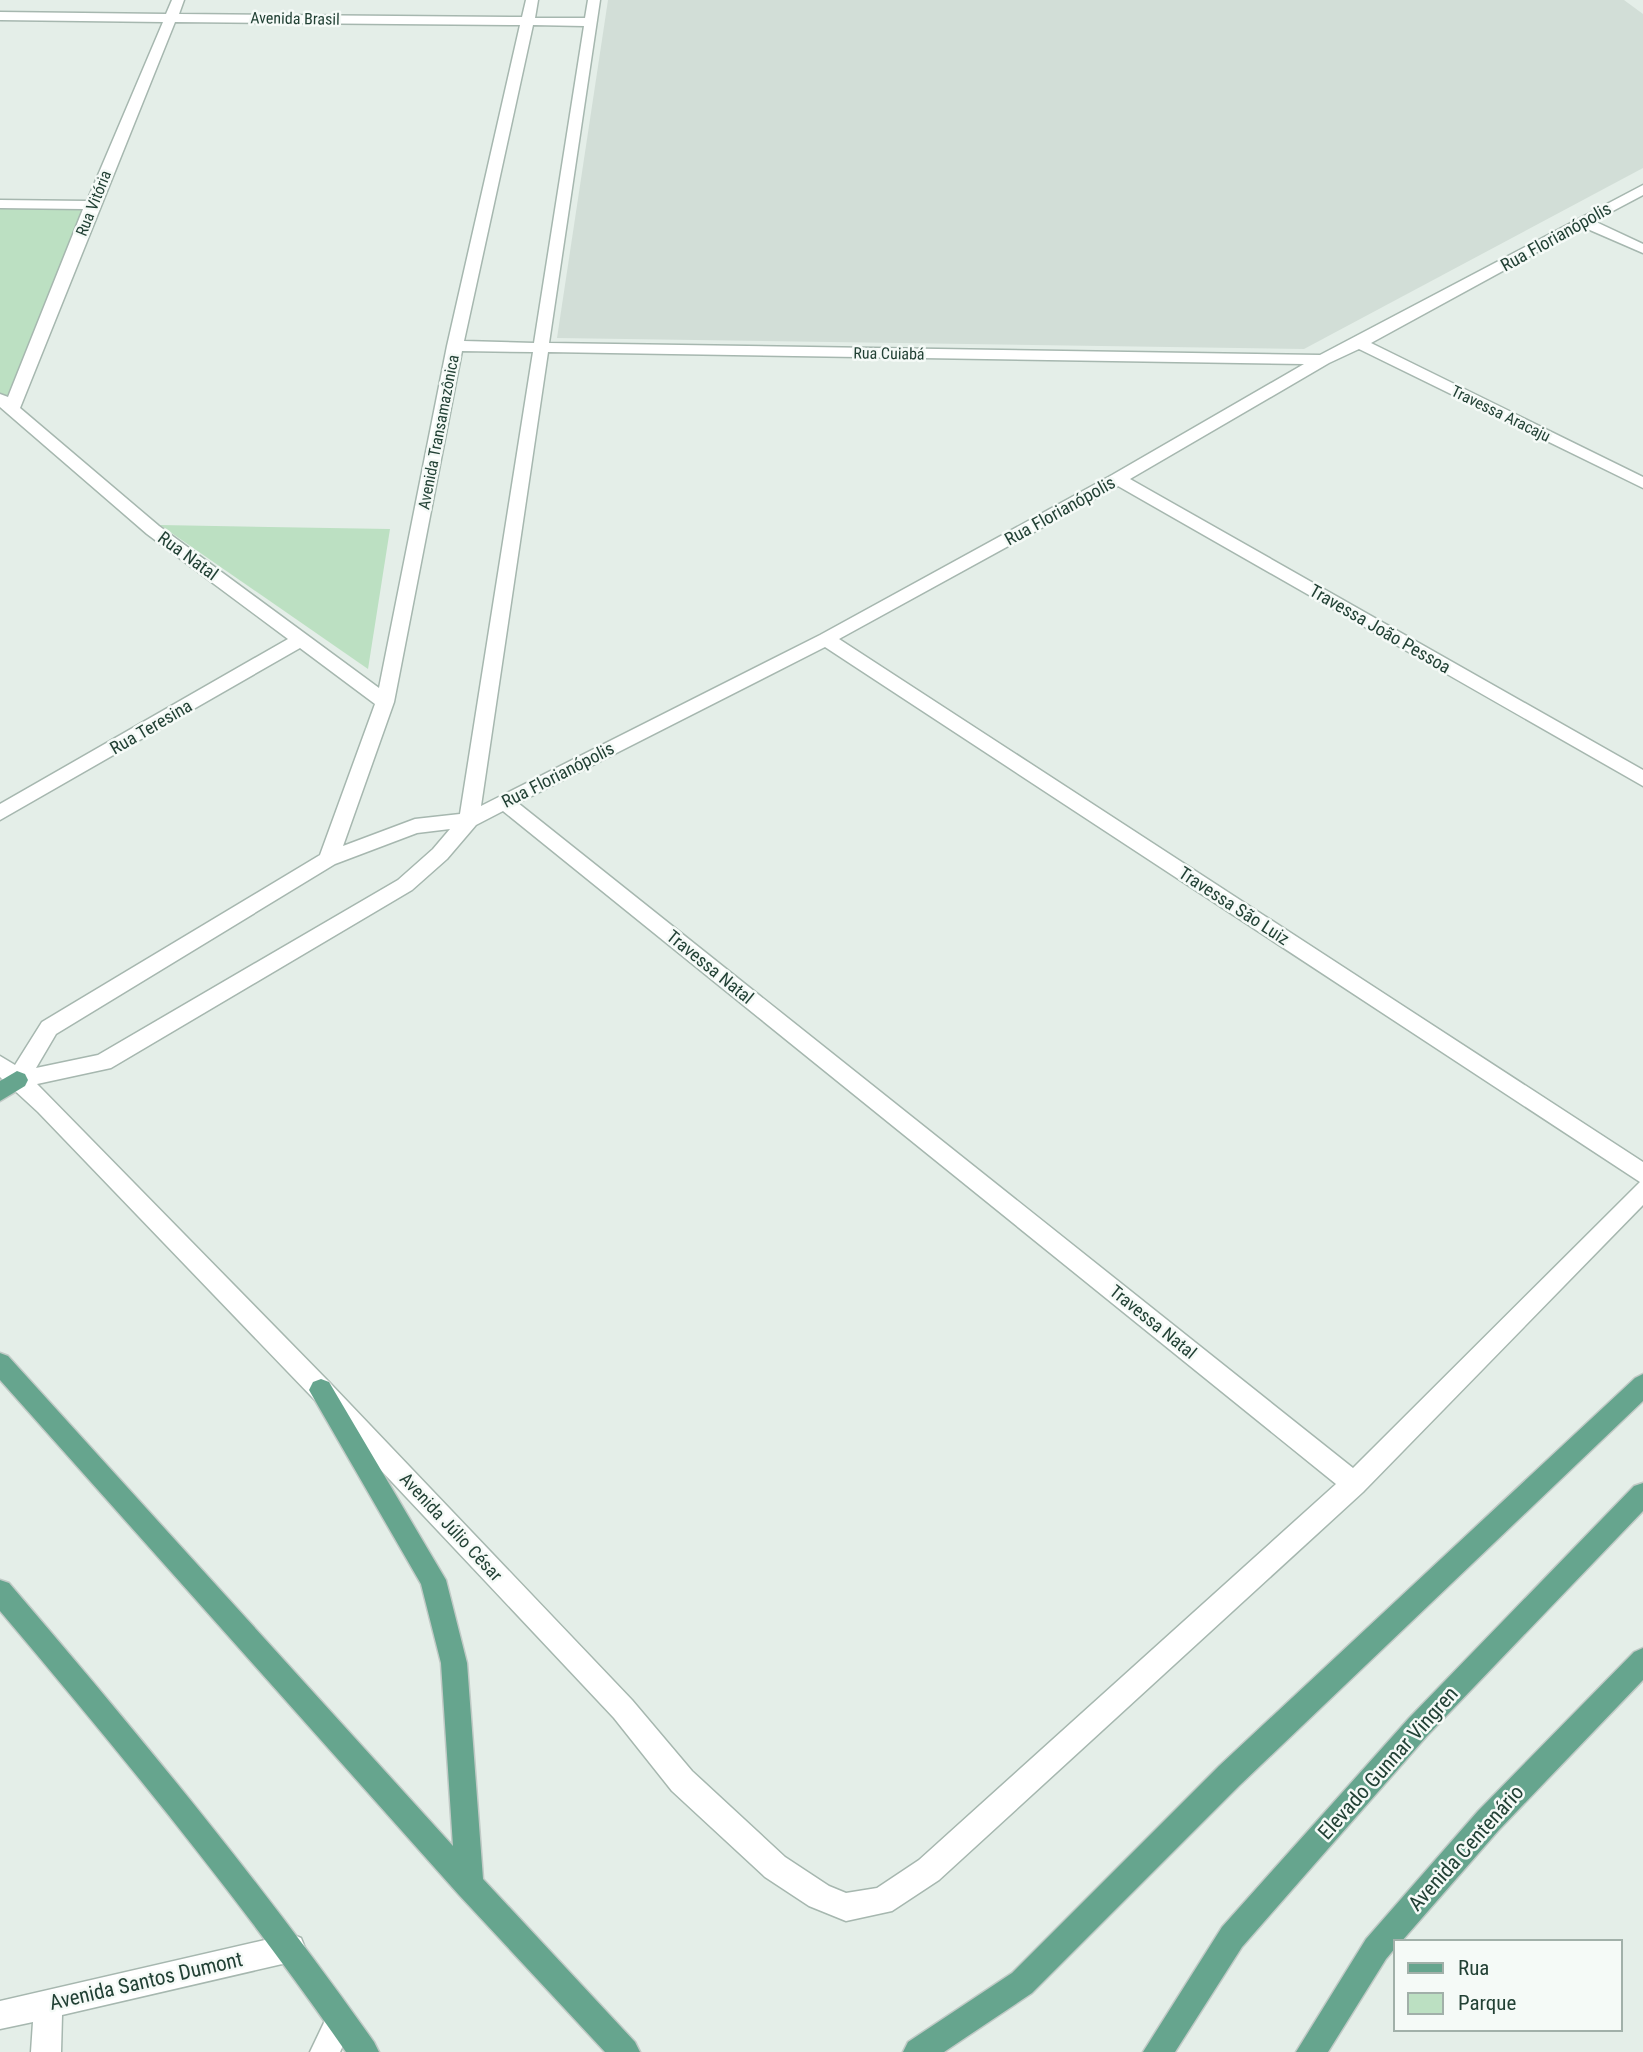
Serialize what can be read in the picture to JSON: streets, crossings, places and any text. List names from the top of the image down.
{
  "streets": {
    "main road": ["Elevado Gunnar Vingren", "Avenida Centenário"],
    "street": [
      "Avenida Brasil",
      "Rua Vitória",
      "Rua Florianópolis",
      "Rua Cuiabá",
      "Travessa Aracaju",
      "Avenida Transamazônica",
      "Rua Natal",
      "Travessa João Pessoa",
      "Rua Teresina",
      "Travessa São Luiz",
      "Travessa Natal",
      "Avenida Júlio César",
      "Avenida Santos Dumont"
    ]
  },
  "crossings": [
    ["Avenida Brasil", "Rua Vitória"],
    ["Avenida Brasil", "Avenida Transamazônica"],
    ["Rua Vitória", "Rua Natal"],
    ["Rua Florianópolis", "Rua Cuiabá"],
    ["Rua Florianópolis", "Travessa Aracaju"],
    ["Rua Florianópolis", "Avenida Transamazônica"],
    ["Rua Florianópolis", "Travessa João Pessoa"],
    ["Rua Florianópolis", "Travessa São Luiz"],
    ["Rua Florianópolis", "Travessa Natal"],
    ["Rua Florianópolis", "Avenida Júlio César"],
    ["Rua Cuiabá", "Avenida Transamazônica"],
    ["Avenida Transamazônica", "Rua Natal"],
    ["Rua Natal", "Rua Teresina"],
    ["Travessa Natal", "Avenida Júlio César"]
  ],
  "legend": ["Rua", "Parque"]
}
